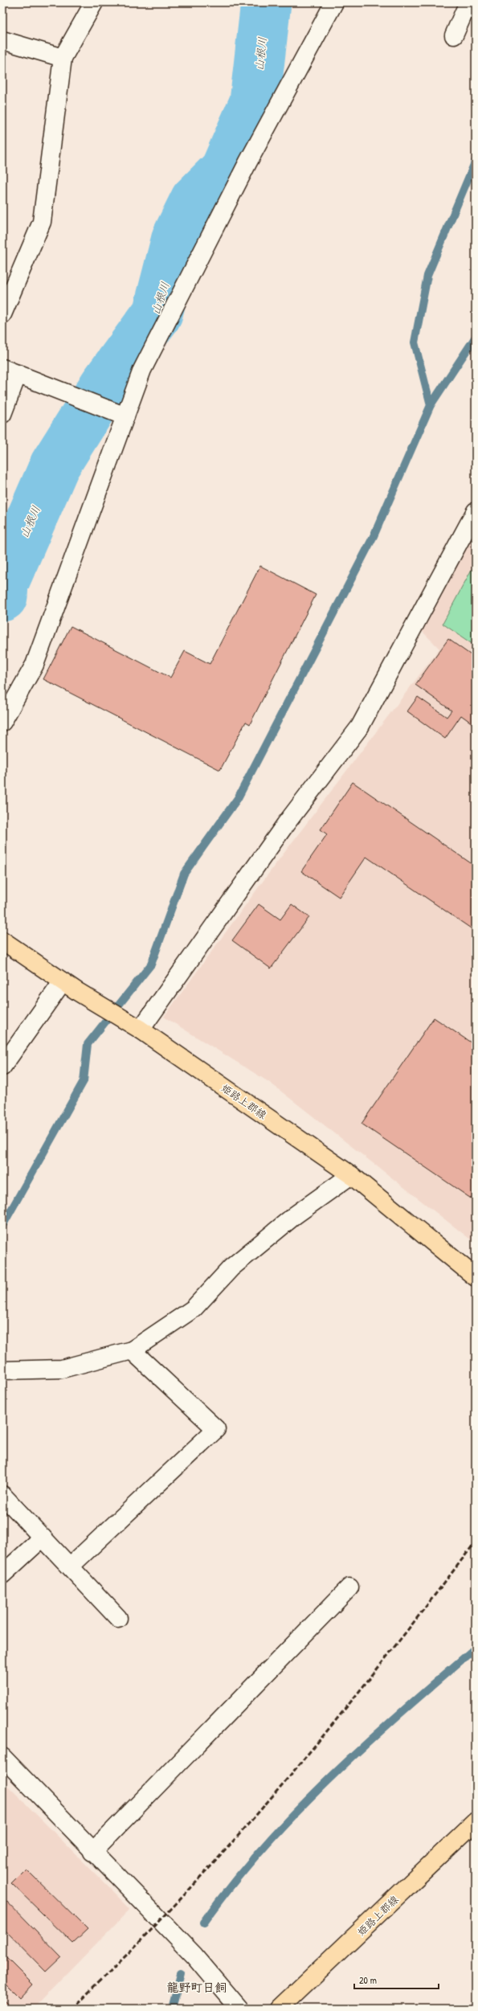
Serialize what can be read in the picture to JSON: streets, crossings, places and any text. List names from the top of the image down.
{
  "streets": {
    "main road": ["姫路上郡線"]
  },
  "districts": ["龍野町日飼"],
  "water": ["山根川"],
  "scale_bar": "20 m"
}
